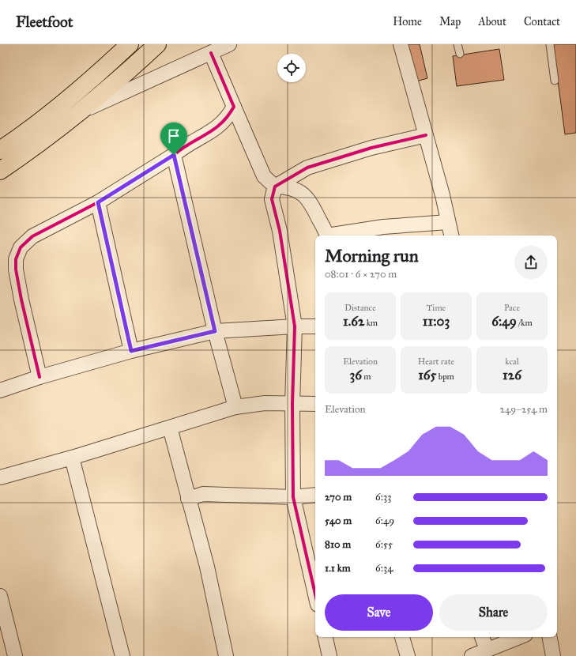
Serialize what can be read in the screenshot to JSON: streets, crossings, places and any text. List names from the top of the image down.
{
  "page": {
    "header": "Fleetfoot",
    "nav": [
      "Home",
      "Map",
      "About",
      "Contact"
    ],
    "heading": ["Morning run", "08:01 · 6 × 270 m"],
    "stats": [
      ["Distance", "1.62 km"],
      ["Time", "11:03"],
      ["Pace", "6:49 /km"],
      ["Elevation", "36 m"],
      ["Heart rate", "165 bpm"],
      ["kcal", "126"]
    ],
    "chart": ["Elevation", "249–254 m"],
    "list": [
      {
        "name": "270 m",
        "note": "6:33"
      },
      {
        "name": "540 m",
        "note": "6:49"
      },
      {
        "name": "810 m",
        "note": "6:55"
      },
      {
        "name": "1.1 km",
        "note": "6:34"
      }
    ],
    "buttons": ["Save", "Share"]
  }
}
